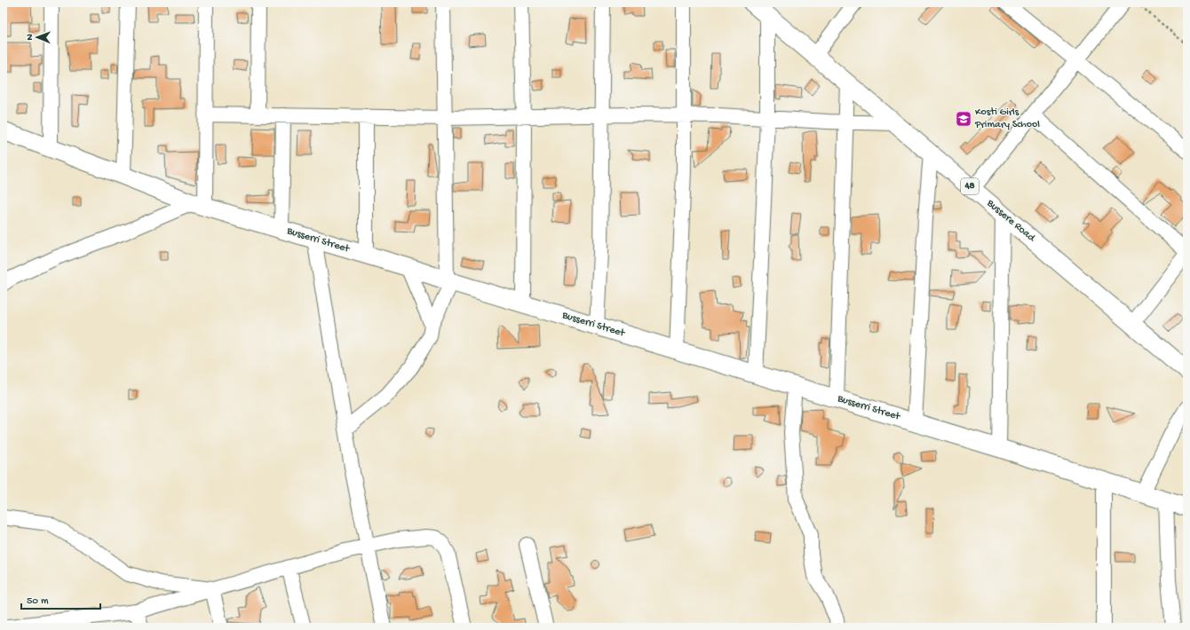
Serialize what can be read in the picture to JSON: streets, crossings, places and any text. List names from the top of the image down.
{
  "streets": {
    "main road": ["48", "Bussere Road", "Busserri Street"]
  },
  "places": {
    "school or university": ["Kosti Girls Primary School"]
  },
  "scale_bar": "50 m",
  "north": "left"
}
